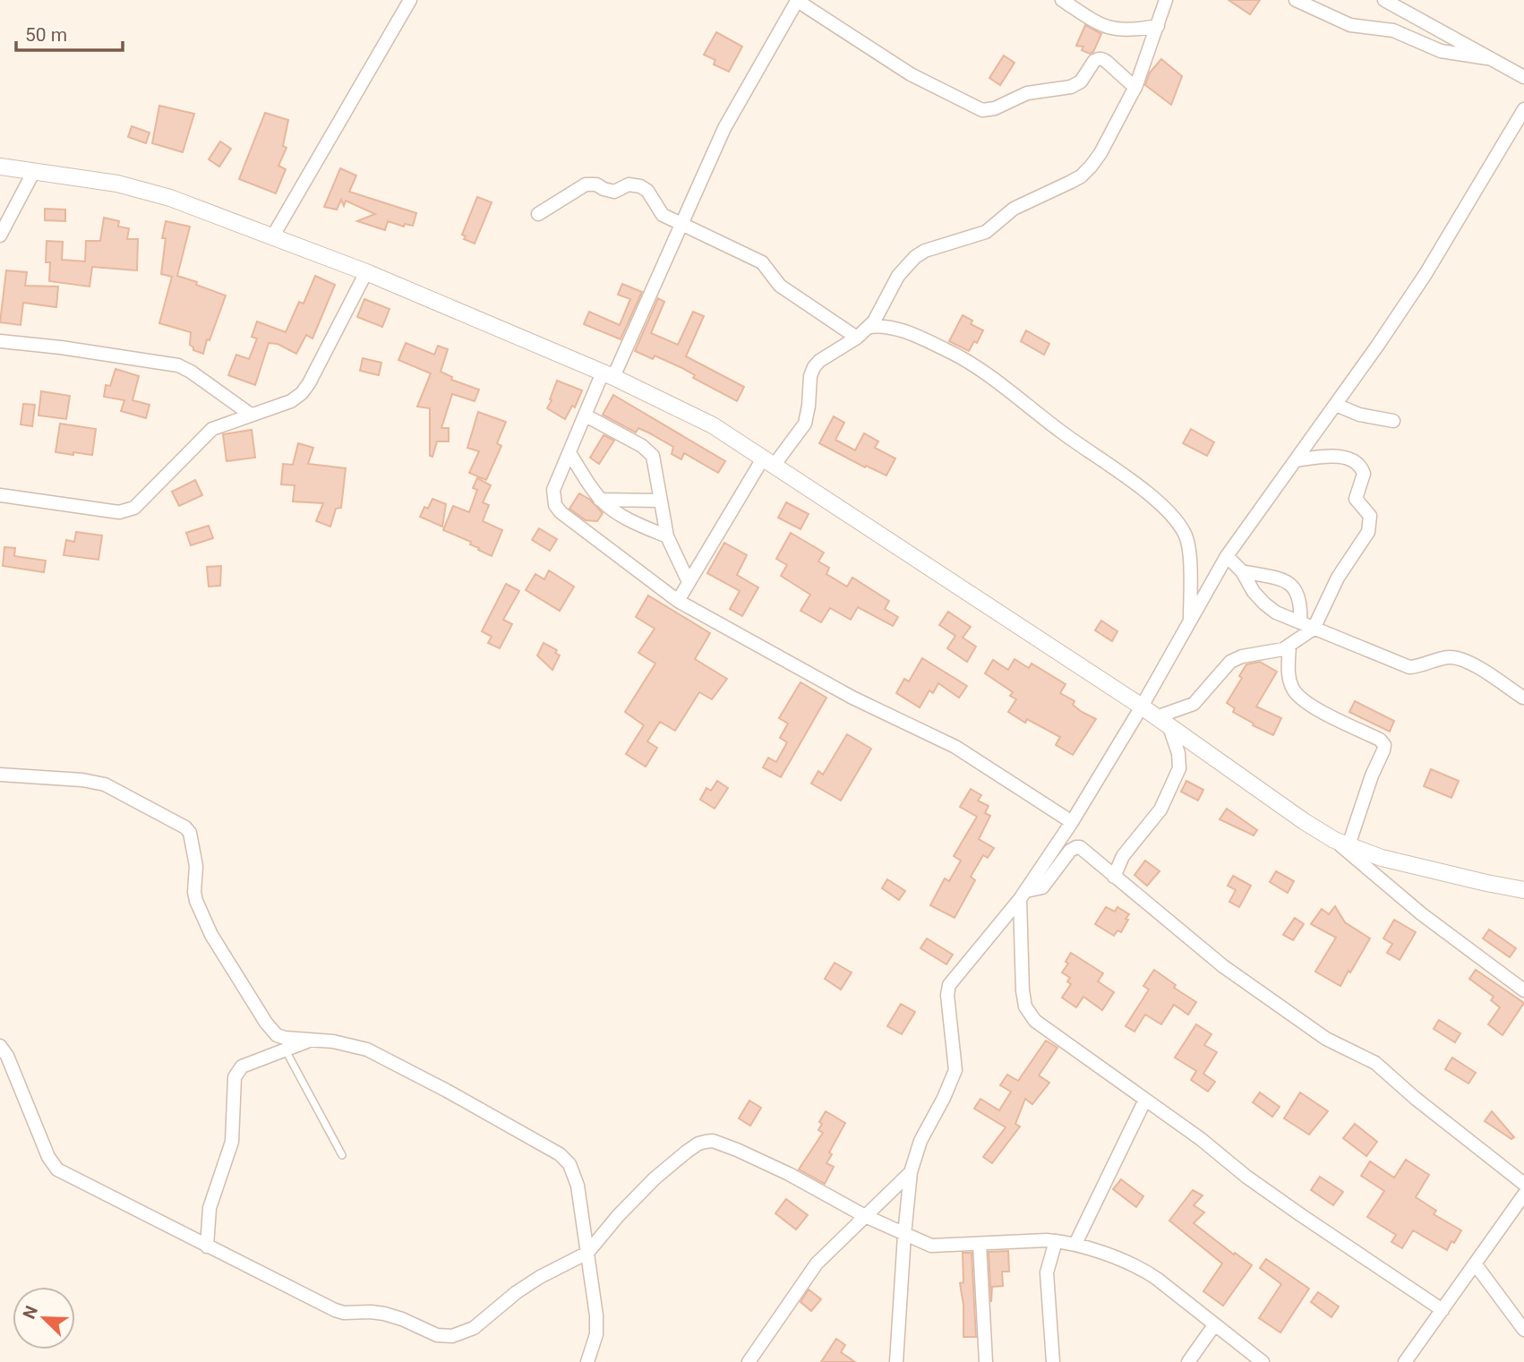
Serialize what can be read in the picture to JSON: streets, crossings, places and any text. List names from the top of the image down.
{
  "scale_bar": "50 m",
  "north": "top left"
}
